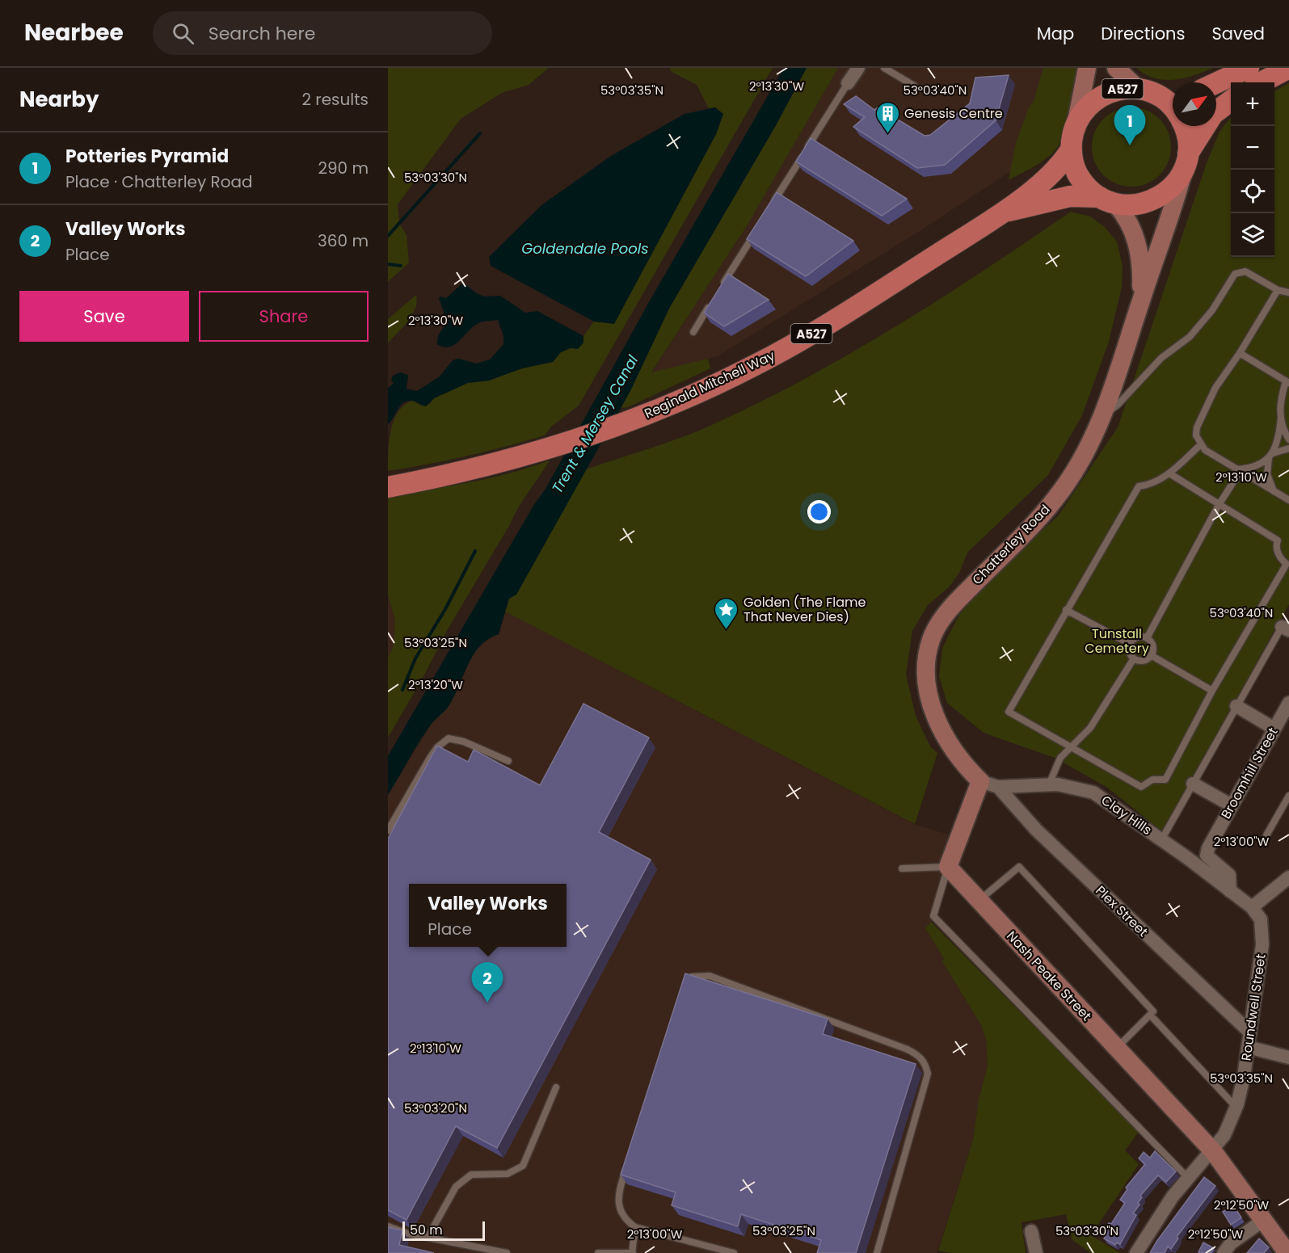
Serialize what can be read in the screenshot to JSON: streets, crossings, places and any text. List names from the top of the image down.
{
  "streets": {
    "main road": ["A527", "Reginald Mitchell Way"],
    "street": [
      "Chatterley Road",
      "Broomhill Street",
      "Clay Hills",
      "Plex Street",
      "Nash Peake Street",
      "Roundwell Street"
    ]
  },
  "crossings": [
    ["A527", "Reginald Mitchell Way"],
    ["A527", "Chatterley Road"],
    ["Reginald Mitchell Way", "Chatterley Road"],
    ["Chatterley Road", "Clay Hills"],
    ["Broomhill Street", "Clay Hills"],
    ["Clay Hills", "Plex Street"],
    ["Clay Hills", "Roundwell Street"],
    ["Plex Street", "Roundwell Street"],
    ["Nash Peake Street", "Roundwell Street"]
  ],
  "water": ["Goldendale Pools", "Trent & Mersey Canal"],
  "parks": ["Tunstall Cemetery"],
  "places": {
    "building": ["Genesis Centre"],
    "place": ["Golden (The Flame That Never Dies)"]
  },
  "scale_bar": "50 m",
  "north": "top right",
  "page": {
    "header": "Nearbee",
    "search": "Search here",
    "nav": ["Map", "Directions", "Saved"],
    "heading": ["Nearby", "2 results"],
    "map_buttons": ["+", "−"],
    "pins": ["1", "2"],
    "list": [
      {
        "mark": "1",
        "name": "Potteries Pyramid",
        "note": "Place · Chatterley Road",
        "value": "290 m"
      },
      {
        "mark": "2",
        "name": "Valley Works",
        "note": "Place",
        "value": "360 m"
      }
    ],
    "buttons": ["Save", "Share"],
    "popup": ["Valley Works", "Place"],
    "scale": "50 m"
  },
  "coordinates": [
    "2°13'30\"W",
    "53°03'35\"N",
    "53°03'40\"N",
    "53°03'30\"N",
    "2°13'10\"W",
    "53°03'25\"N",
    "2°13'20\"W",
    "2°13'00\"W",
    "53°03'20\"N",
    "2°12'50\"W"
  ]
}
